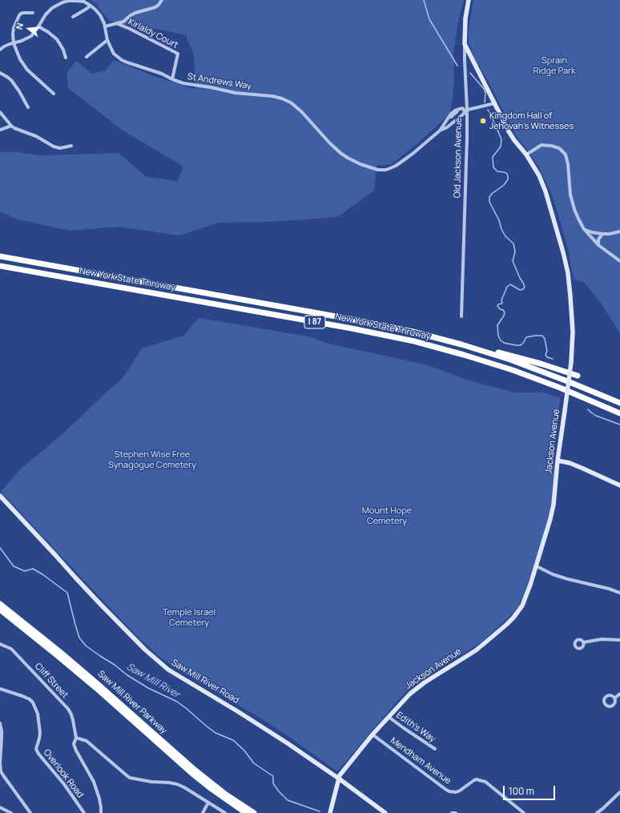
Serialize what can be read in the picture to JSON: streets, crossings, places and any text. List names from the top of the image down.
{
  "streets": {
    "highway": ["New York State Thruway", "I 87", "Saw Mill River Parkway"],
    "main road": ["Old Jackson Avenue", "Jackson Avenue", "Saw Mill River Road"],
    "street": [
      "Kirlaldy Court",
      "St Andrews Way",
      "Cliff Street",
      "Edith's Way",
      "Mendham Avenue",
      "Overlook Road"
    ]
  },
  "crossings": [
    ["Kirlaldy Court", "St Andrews Way"],
    ["St Andrews Way", "Old Jackson Avenue"],
    ["Old Jackson Avenue", "Jackson Avenue"],
    ["Jackson Avenue", "Saw Mill River Road"],
    ["Jackson Avenue", "Edith's Way"],
    ["Jackson Avenue", "Mendham Avenue"]
  ],
  "water": ["Saw Mill River"],
  "parks": [
    "Sprain Ridge Park",
    "Stephen Wise Free Synagogue Cemetery",
    "Mount Hope Cemetery",
    "Temple Israel Cemetery"
  ],
  "places": ["Kingdom Hall of Jehovah’s Witnesses"],
  "scale_bar": "100 m",
  "north": "left"
}
